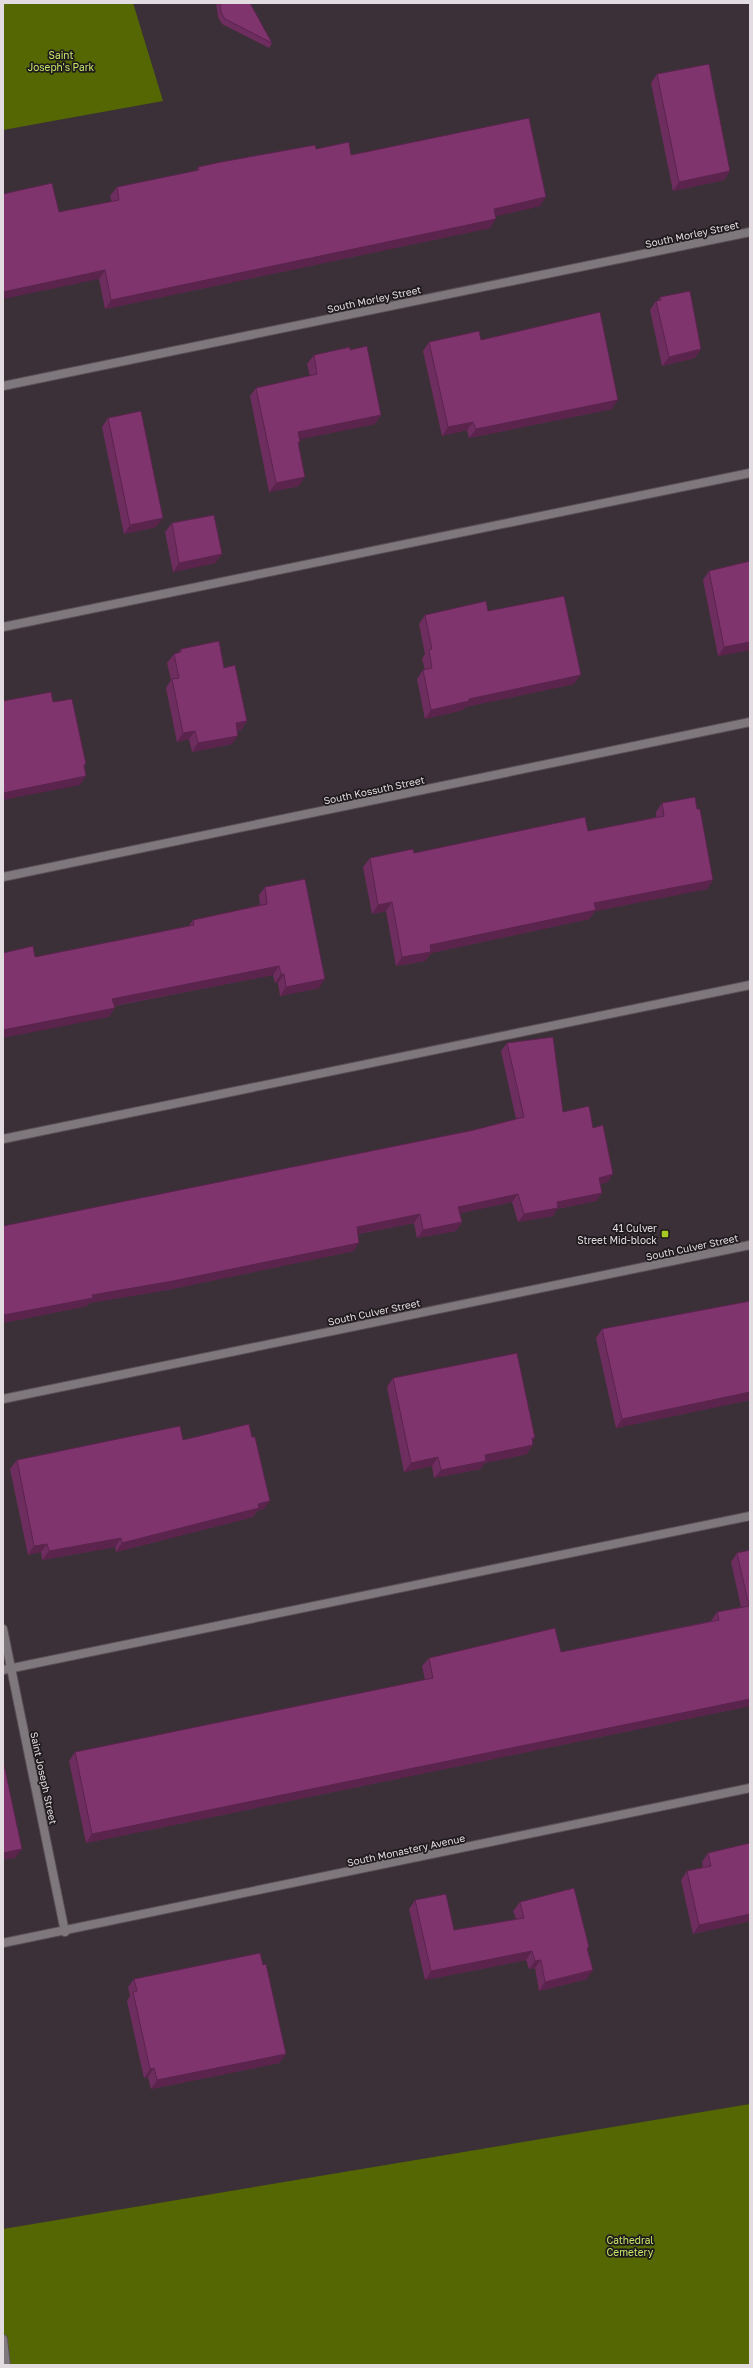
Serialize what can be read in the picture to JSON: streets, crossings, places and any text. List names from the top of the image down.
{
  "streets": {
    "street": [
      "South Morley Street",
      "South Kossuth Street",
      "South Culver Street",
      "Saint Joseph Street",
      "South Monastery Avenue"
    ]
  },
  "crossings": [
    ["Saint Joseph Street", "South Monastery Avenue"]
  ],
  "parks": ["Saint Joseph's Park", "Cathedral Cemetery"],
  "places": {
    "transit": ["41 Culver Street Mid-block"]
  }
}
